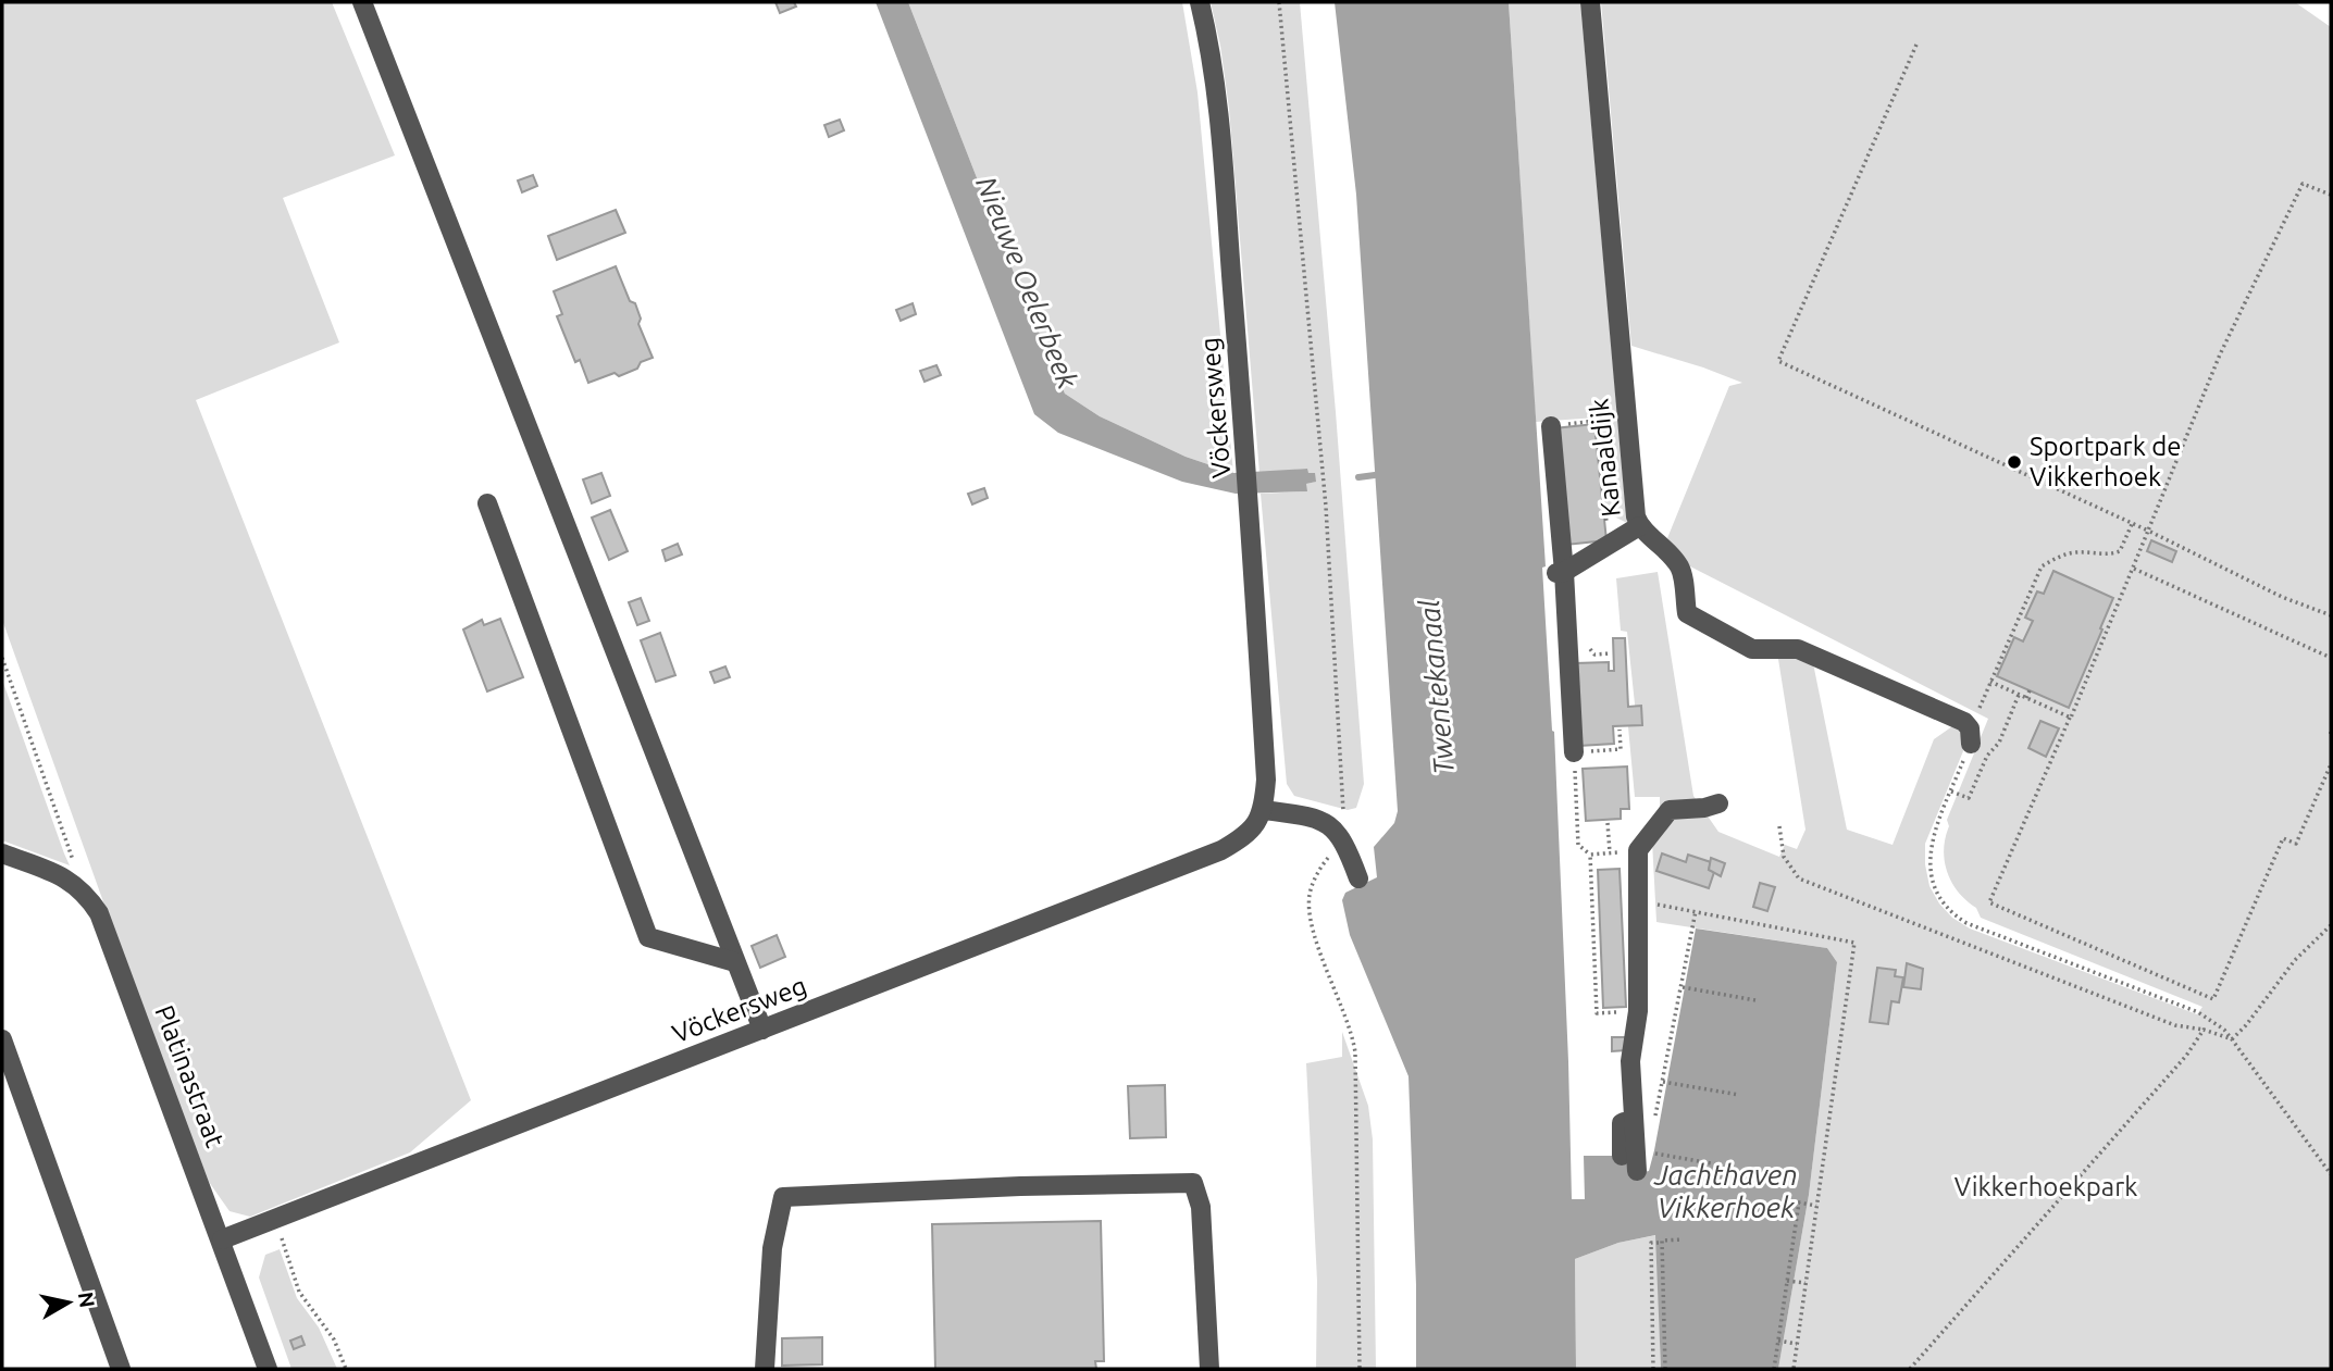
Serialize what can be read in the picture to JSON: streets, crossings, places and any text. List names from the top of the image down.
{
  "streets": {
    "street": ["Vöckersweg", "Kanaaldijk", "Platinastraat"]
  },
  "crossings": [
    ["Vöckersweg", "Platinastraat"]
  ],
  "water": ["Nieuwe Oelerbeek", "Twentekanaal", "Jachthaven Vikkerhoek"],
  "parks": ["Vikkerhoekpark"],
  "places": ["Sportpark de Vikkerhoek"],
  "north": "right"
}
